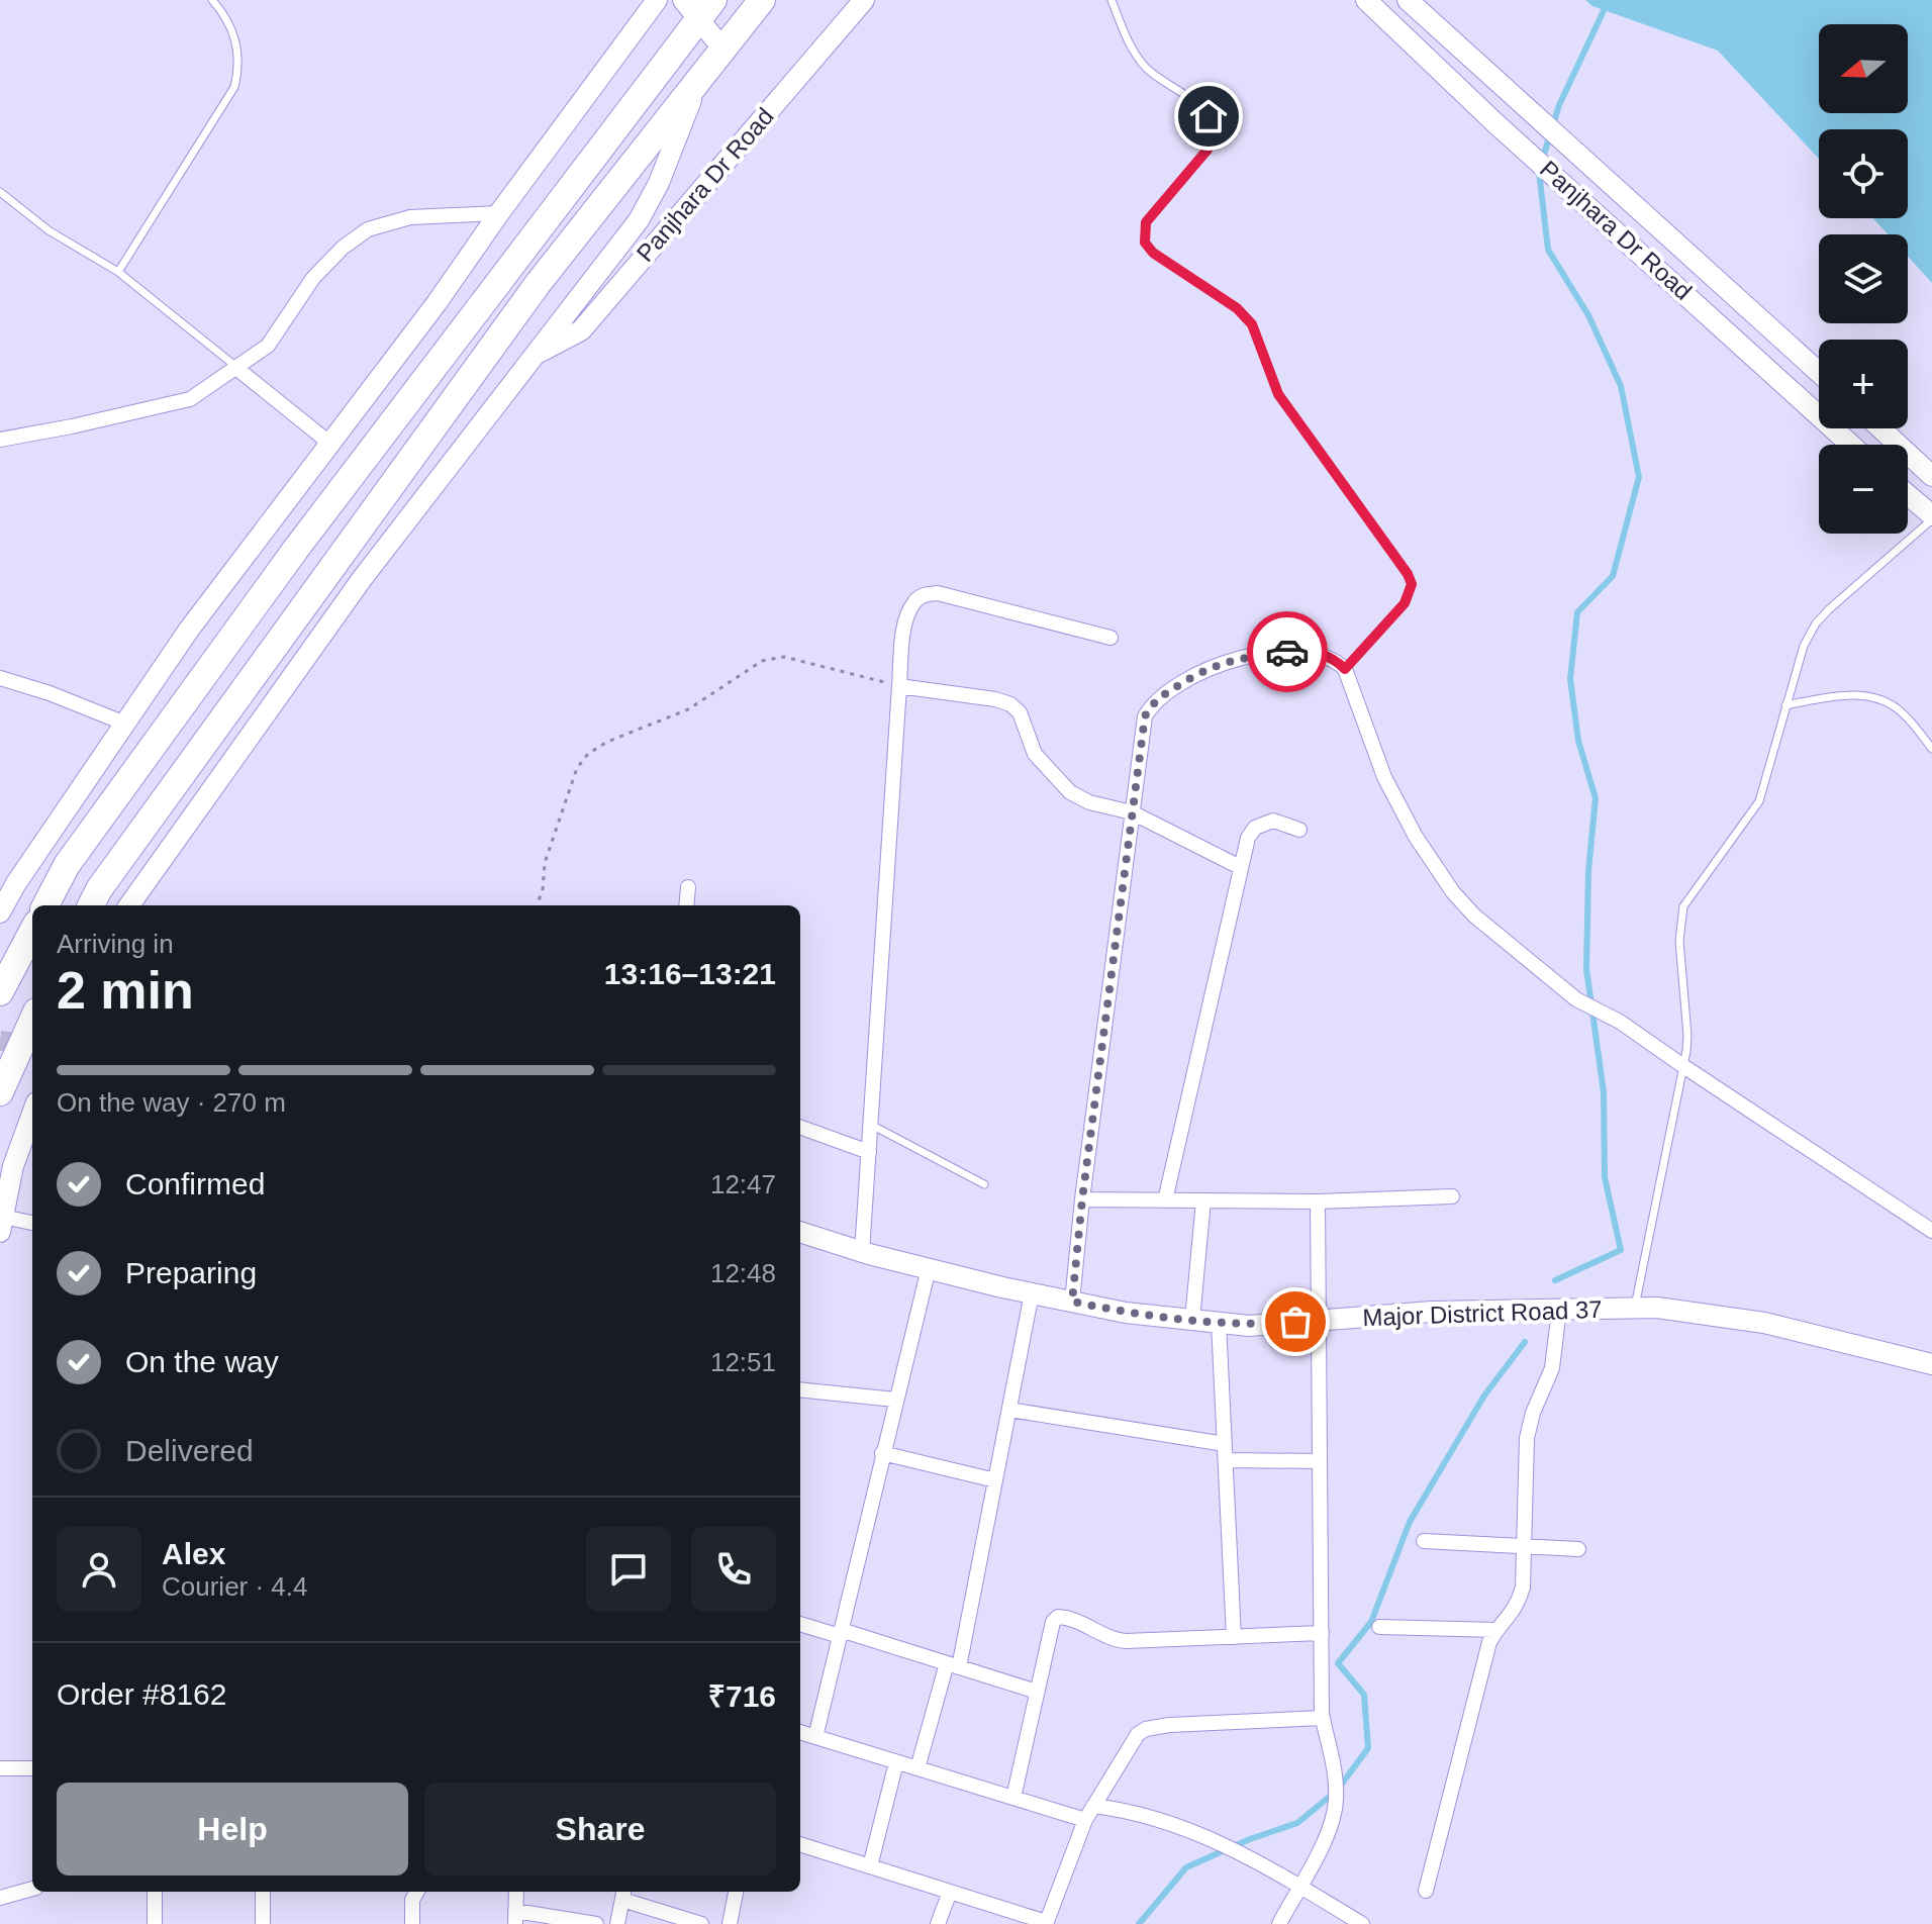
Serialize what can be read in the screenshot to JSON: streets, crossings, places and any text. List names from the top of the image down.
{
  "streets": {
    "street": ["Panjhara Dr Road", "Major District Road 37"]
  },
  "north": "left",
  "page": {
    "map_buttons": ["+", "−"],
    "heading": ["2 min", "Arriving in", "13:16–13:21"],
    "panel": [
      "Alex",
      "Courier · 4.4",
      "Order #8162",
      "₹716"
    ],
    "bar": "On the way · 270 m",
    "list": [
      ["Confirmed", "12:47"],
      ["Preparing", "12:48"],
      ["On the way", "12:51"],
      "Delivered"
    ],
    "buttons": ["Help", "Share"]
  }
}
